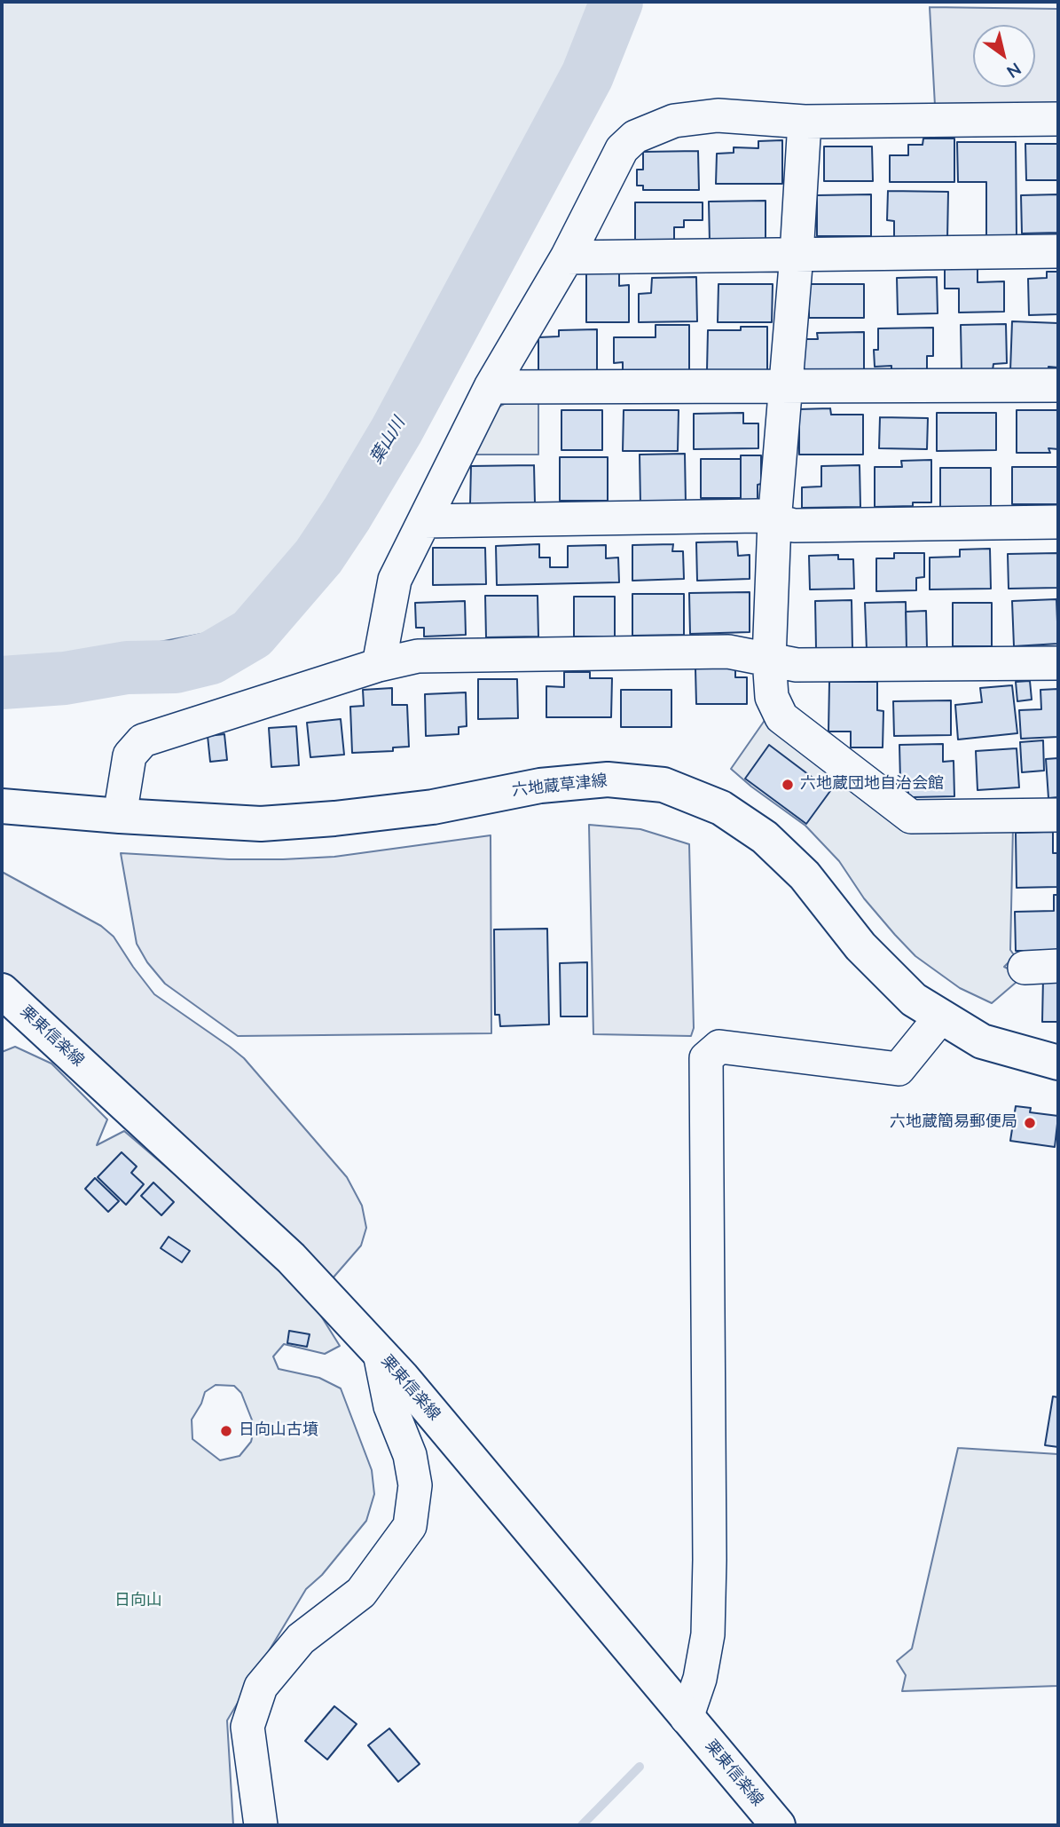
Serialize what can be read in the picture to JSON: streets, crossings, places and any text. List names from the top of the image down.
{
  "streets": {
    "main road": ["六地蔵草津線", "栗東信楽線"]
  },
  "water": ["葉山川"],
  "parks": ["日向山"],
  "places": ["六地蔵団地自治会館", "六地蔵簡易郵便局", "日向山古墳"],
  "north": "bottom right"
}
